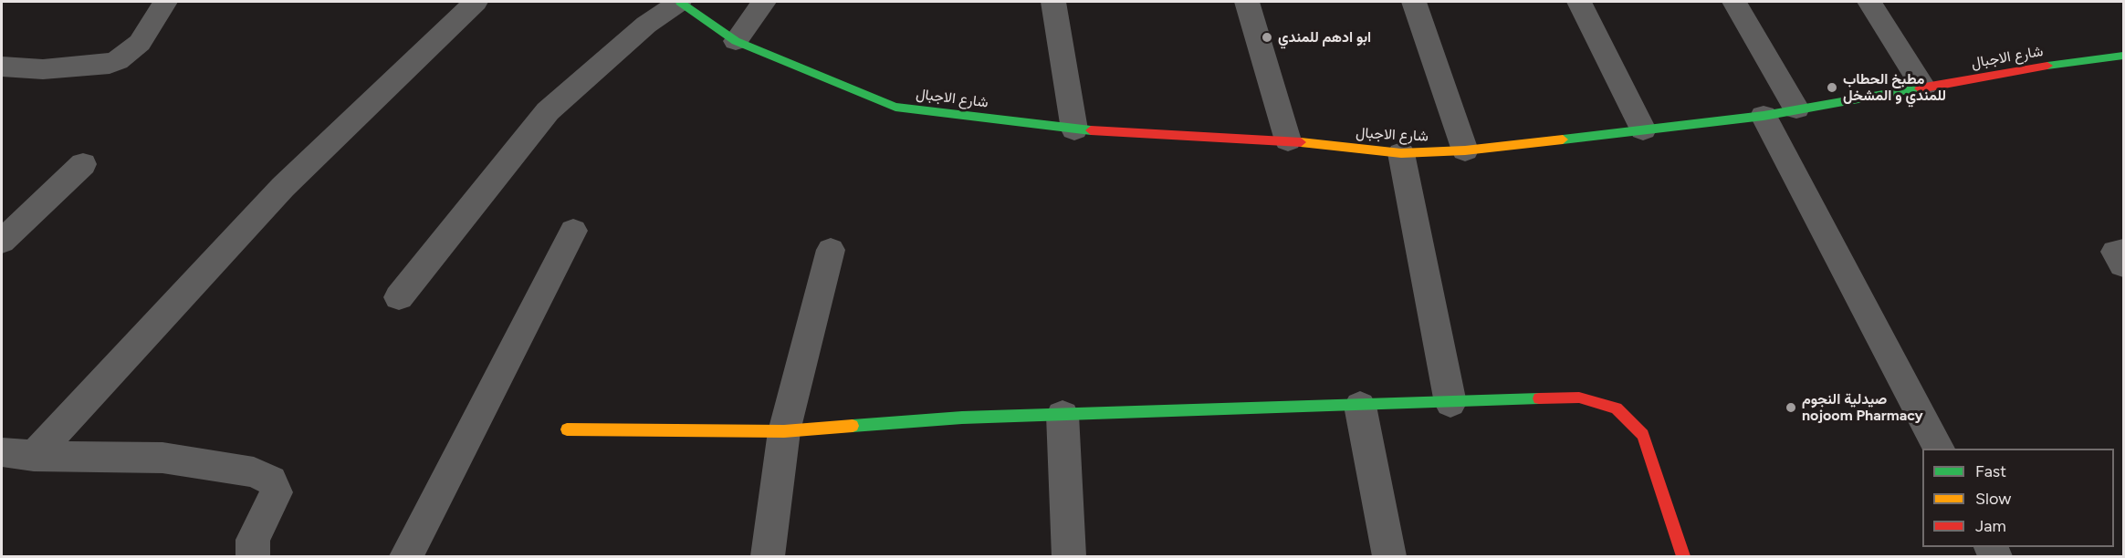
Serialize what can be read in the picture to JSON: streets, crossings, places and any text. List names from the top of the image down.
{
  "streets": {
    "street": ["شارع الاجبال"]
  },
  "places": ["ابو ادهم للمندي", "مطبخ الحطاب للمندي و المشخل", "صيدلية النجوم nojoom Pharmacy"],
  "legend": ["Fast", "Slow", "Jam"]
}
